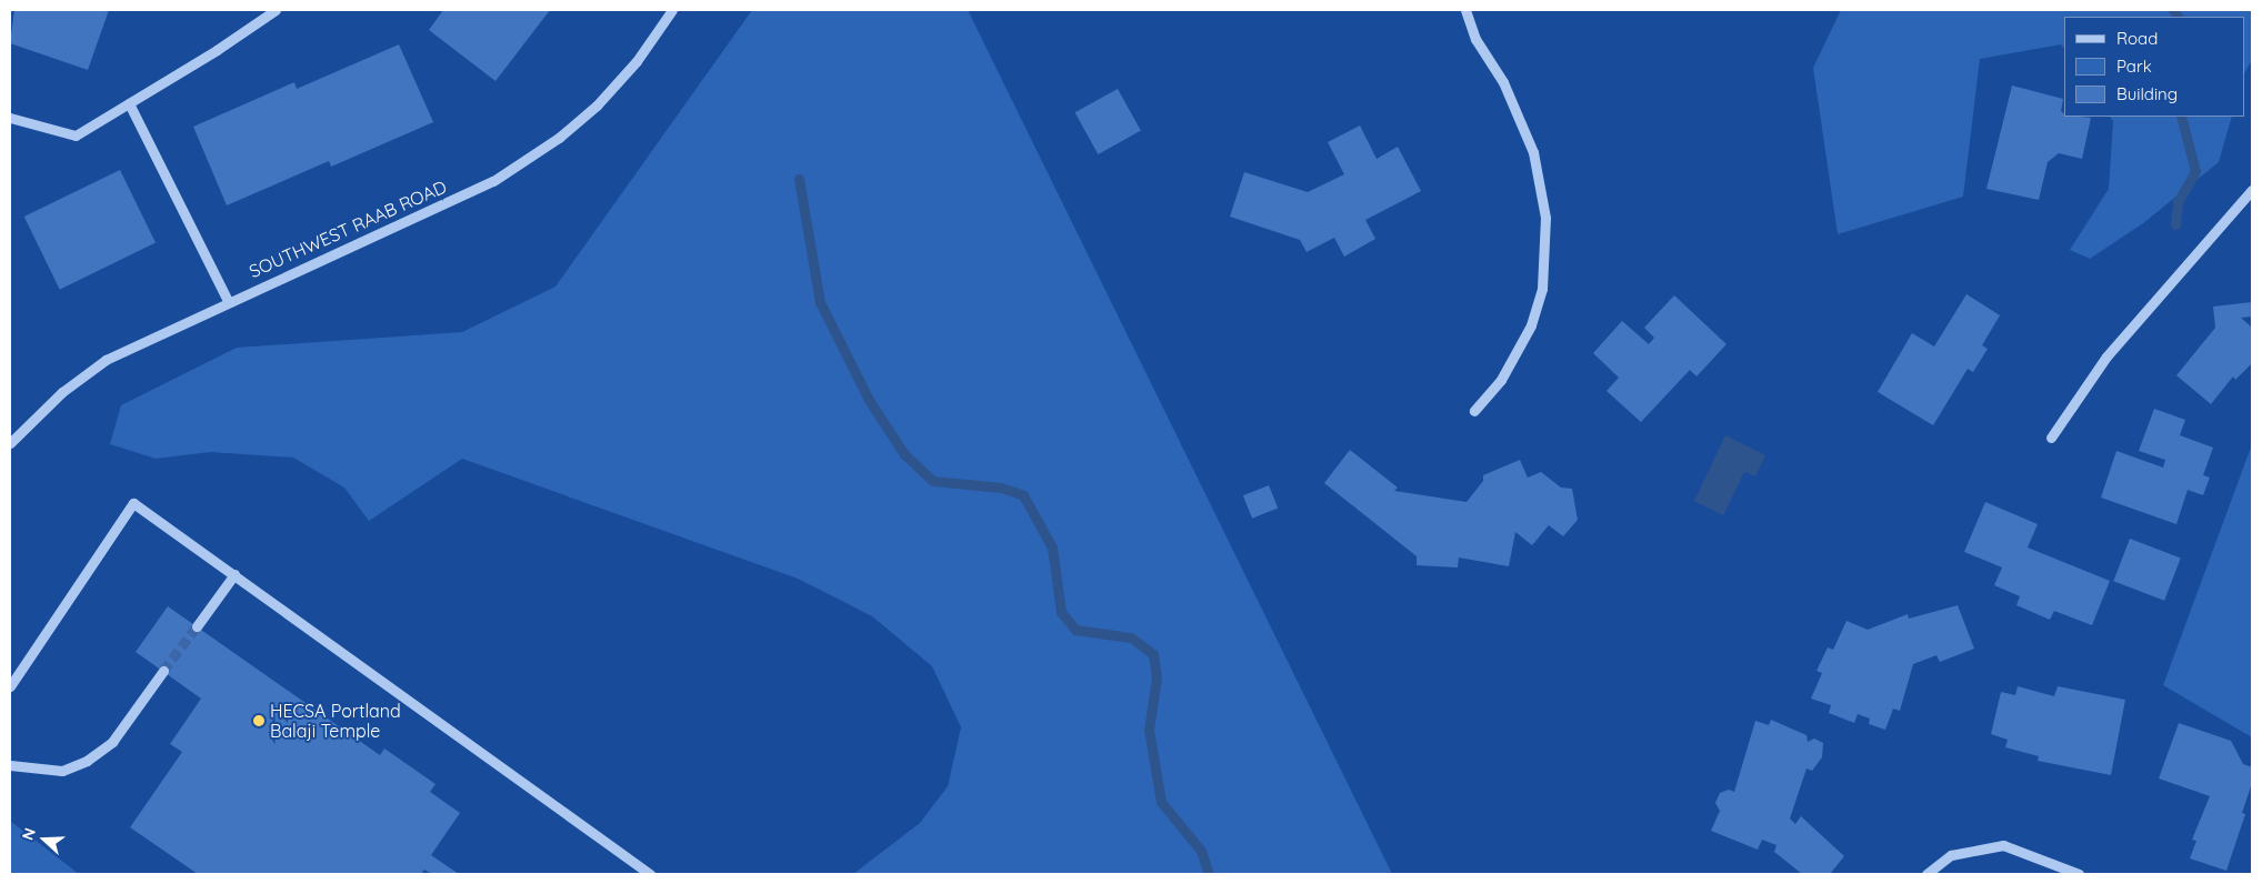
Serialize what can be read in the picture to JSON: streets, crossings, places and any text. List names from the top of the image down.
{
  "streets": {
    "street": ["SOUTHWEST RAAB ROAD"]
  },
  "places": ["HECSA Portland Balaji Temple"],
  "legend": ["Road", "Park", "Building"],
  "north": "left"
}
